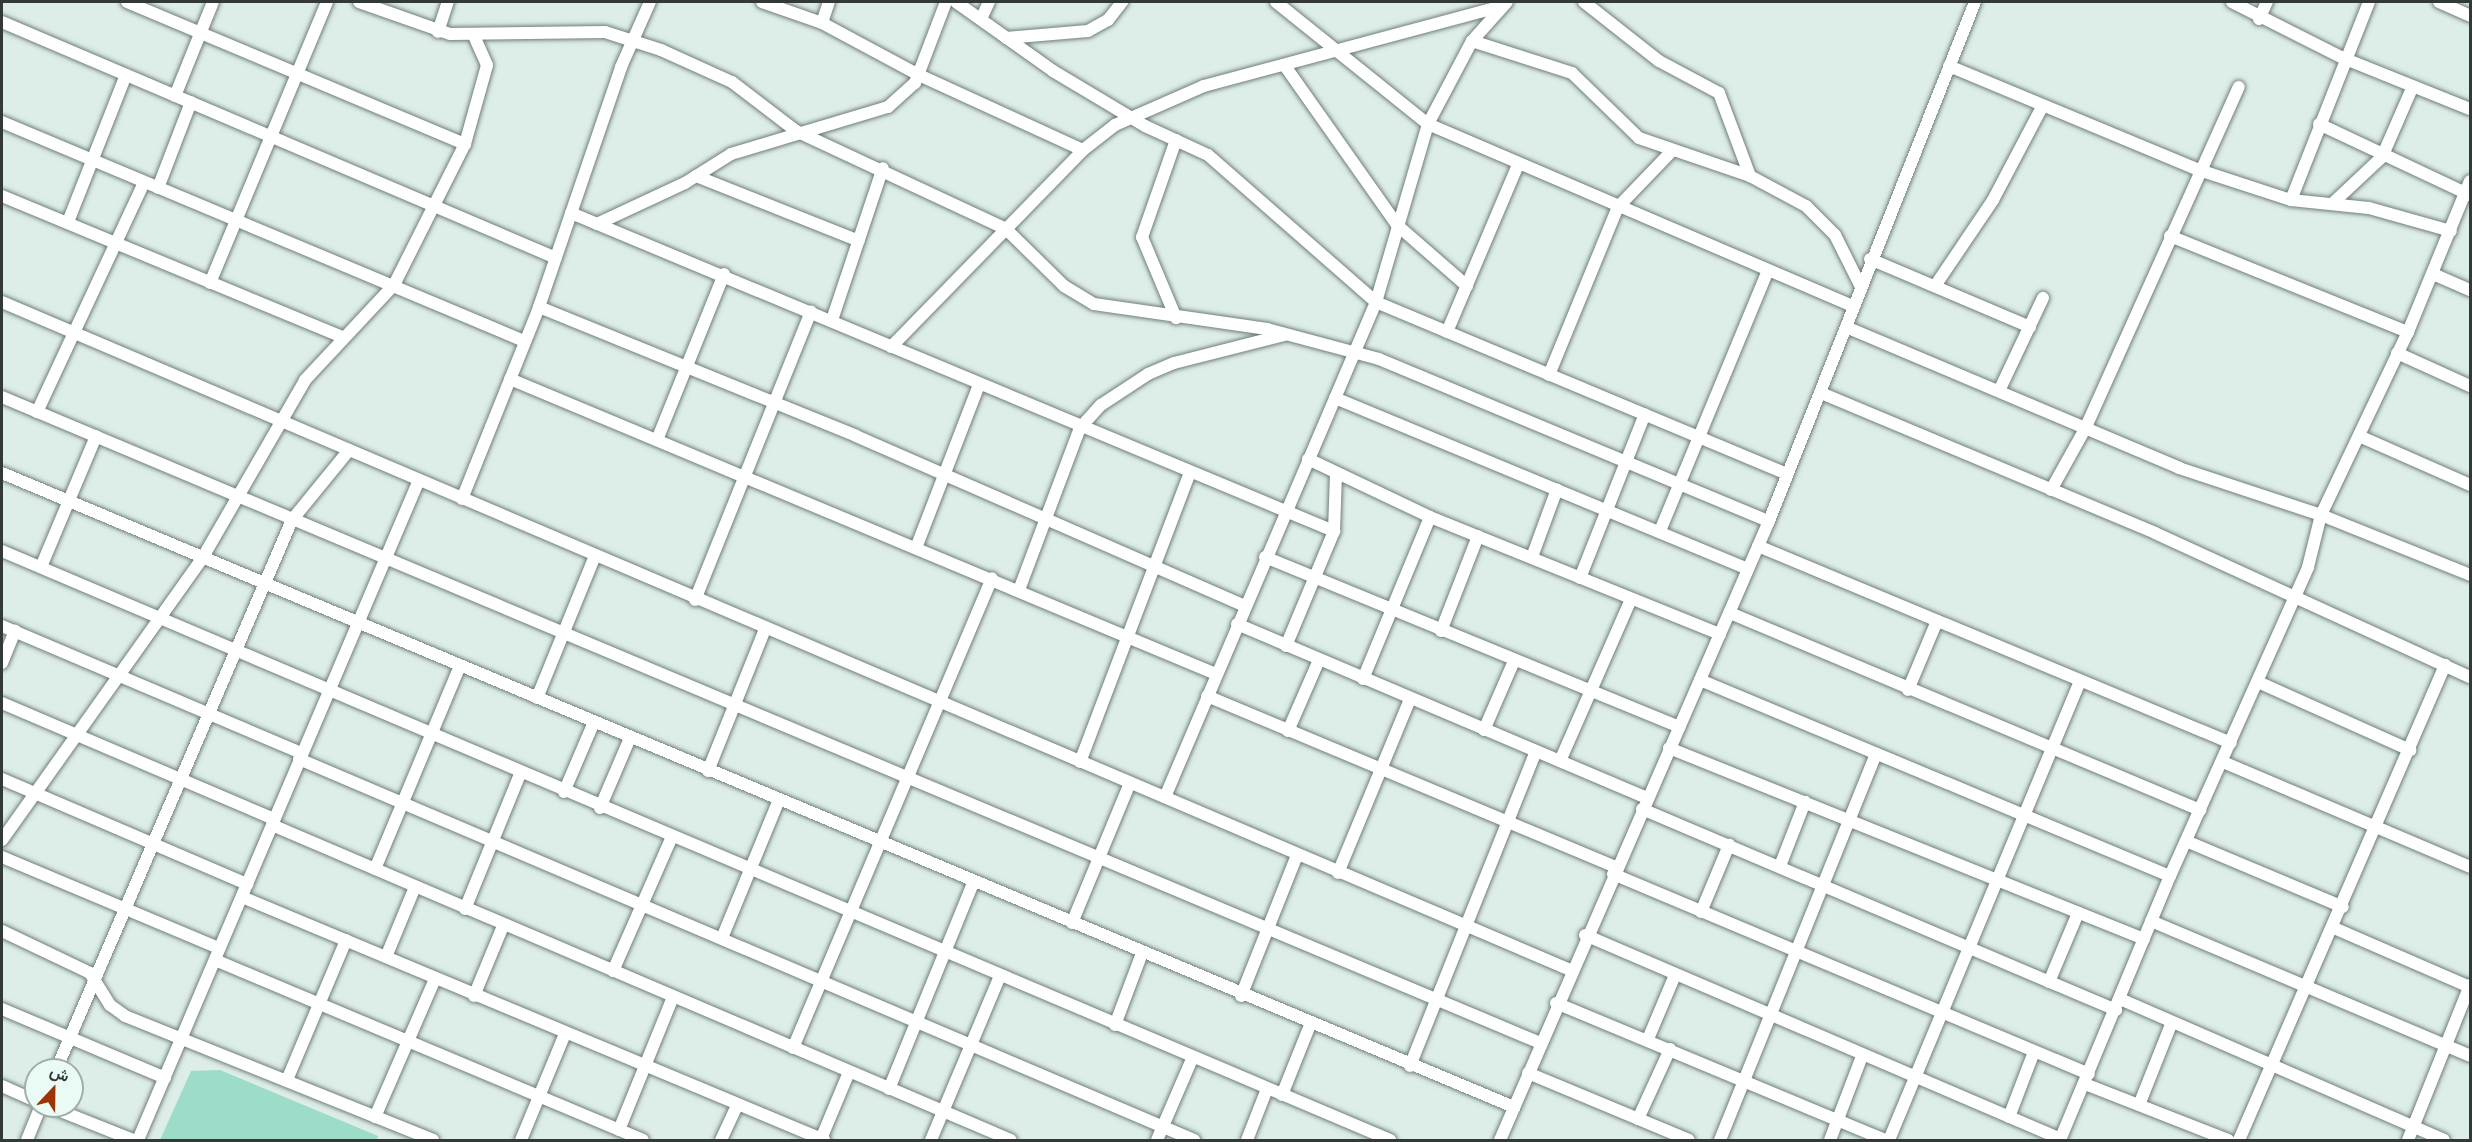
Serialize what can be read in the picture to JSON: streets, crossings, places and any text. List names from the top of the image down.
{
  "north": "top"
}
